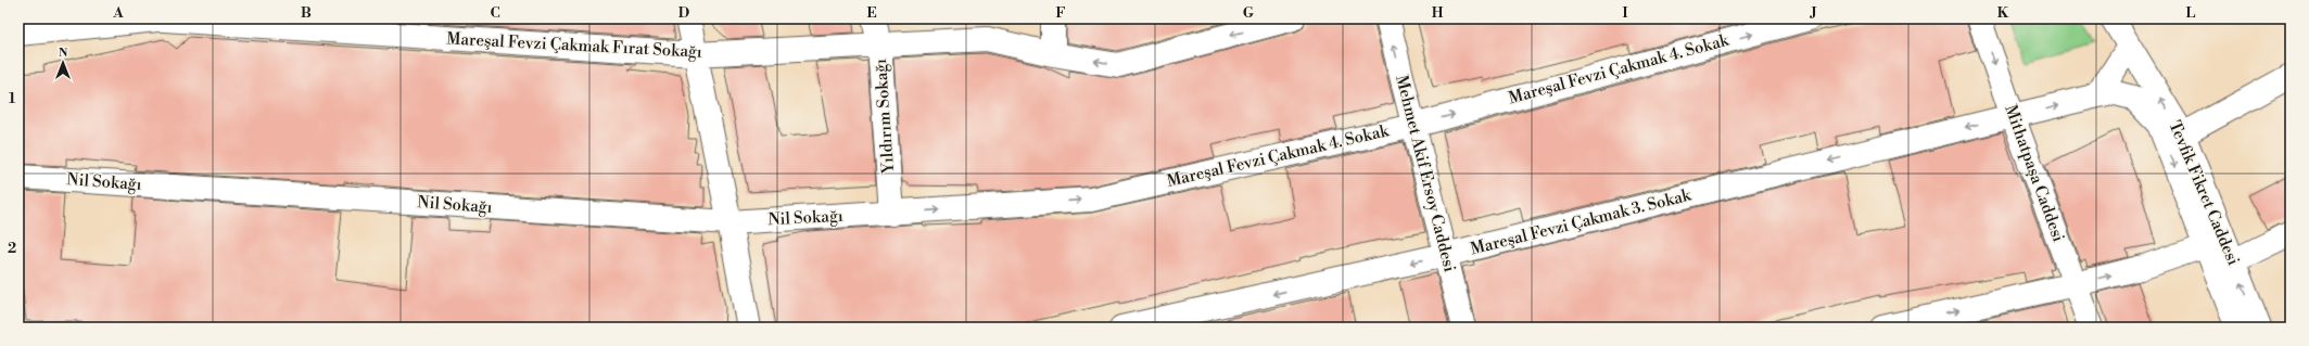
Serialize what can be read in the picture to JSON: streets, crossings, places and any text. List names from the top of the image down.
{
  "streets": {
    "street": [
      "Mareşal Fevzi Çakmak Fırat Sokağı",
      "Mareşal Fevzi Çakmak 4. Sokak",
      "Yıldırım Sokağı",
      "Mehmet Akif Ersoy Caddesi",
      "Mithatpaşa Caddesi",
      "Nil Sokağı",
      "Tevfik Fikret Caddesi",
      "Mareşal Fevzi Çakmak 3. Sokak"
    ]
  },
  "crossings": [
    ["Mareşal Fevzi Çakmak Fırat Sokağı", "Yıldırım Sokağı"],
    ["Mareşal Fevzi Çakmak 4. Sokak", "Yıldırım Sokağı"],
    ["Mareşal Fevzi Çakmak 4. Sokak", "Mehmet Akif Ersoy Caddesi"],
    ["Mareşal Fevzi Çakmak 4. Sokak", "Nil Sokağı"],
    ["Yıldırım Sokağı", "Nil Sokağı"],
    ["Mehmet Akif Ersoy Caddesi", "Mareşal Fevzi Çakmak 3. Sokak"],
    ["Mithatpaşa Caddesi", "Tevfik Fikret Caddesi"],
    ["Mithatpaşa Caddesi", "Mareşal Fevzi Çakmak 3. Sokak"],
    ["Tevfik Fikret Caddesi", "Mareşal Fevzi Çakmak 3. Sokak"]
  ],
  "one_way": ["Mareşal Fevzi Çakmak 4. Sokak", "Mareşal Fevzi Çakmak 3. Sokak"],
  "north": "top",
  "grid": {
    "columns": [
      "A",
      "B",
      "C",
      "D",
      "E",
      "F",
      "G",
      "H",
      "I",
      "J",
      "K",
      "L"
    ],
    "rows": ["1", "2"]
  }
}
